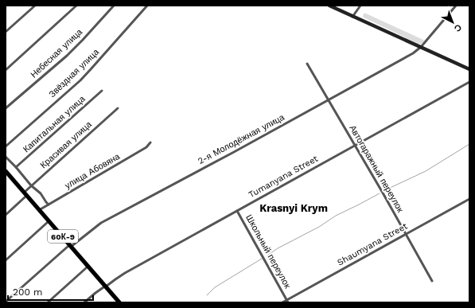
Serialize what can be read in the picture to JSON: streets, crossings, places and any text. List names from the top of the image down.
{
  "streets": {
    "main road": ["60К-9"],
    "street": [
      "Небесная улица",
      "Звёздная улица",
      "Капитальная улица",
      "2-я Молодёжная улица",
      "Красивая улица",
      "Автогаражный переулок",
      "улица Абовяна",
      "Tumanyana Street",
      "Shaumyana Street",
      "Школьный переулок"
    ]
  },
  "crossings": [
    ["2-я Молодёжная улица", "Автогаражный переулок"],
    ["2-я Молодёжная улица", "60К-9"],
    ["Красивая улица", "60К-9"],
    ["Автогаражный переулок", "Tumanyana Street"],
    ["Автогаражный переулок", "Shaumyana Street"],
    ["улица Абовяна", "60К-9"],
    ["Tumanyana Street", "60К-9"],
    ["Tumanyana Street", "Школьный переулок"],
    ["Shaumyana Street", "Школьный переулок"]
  ],
  "districts": ["Krasnyi Krym"],
  "scale_bar": "200 m",
  "north": "bottom right"
}
